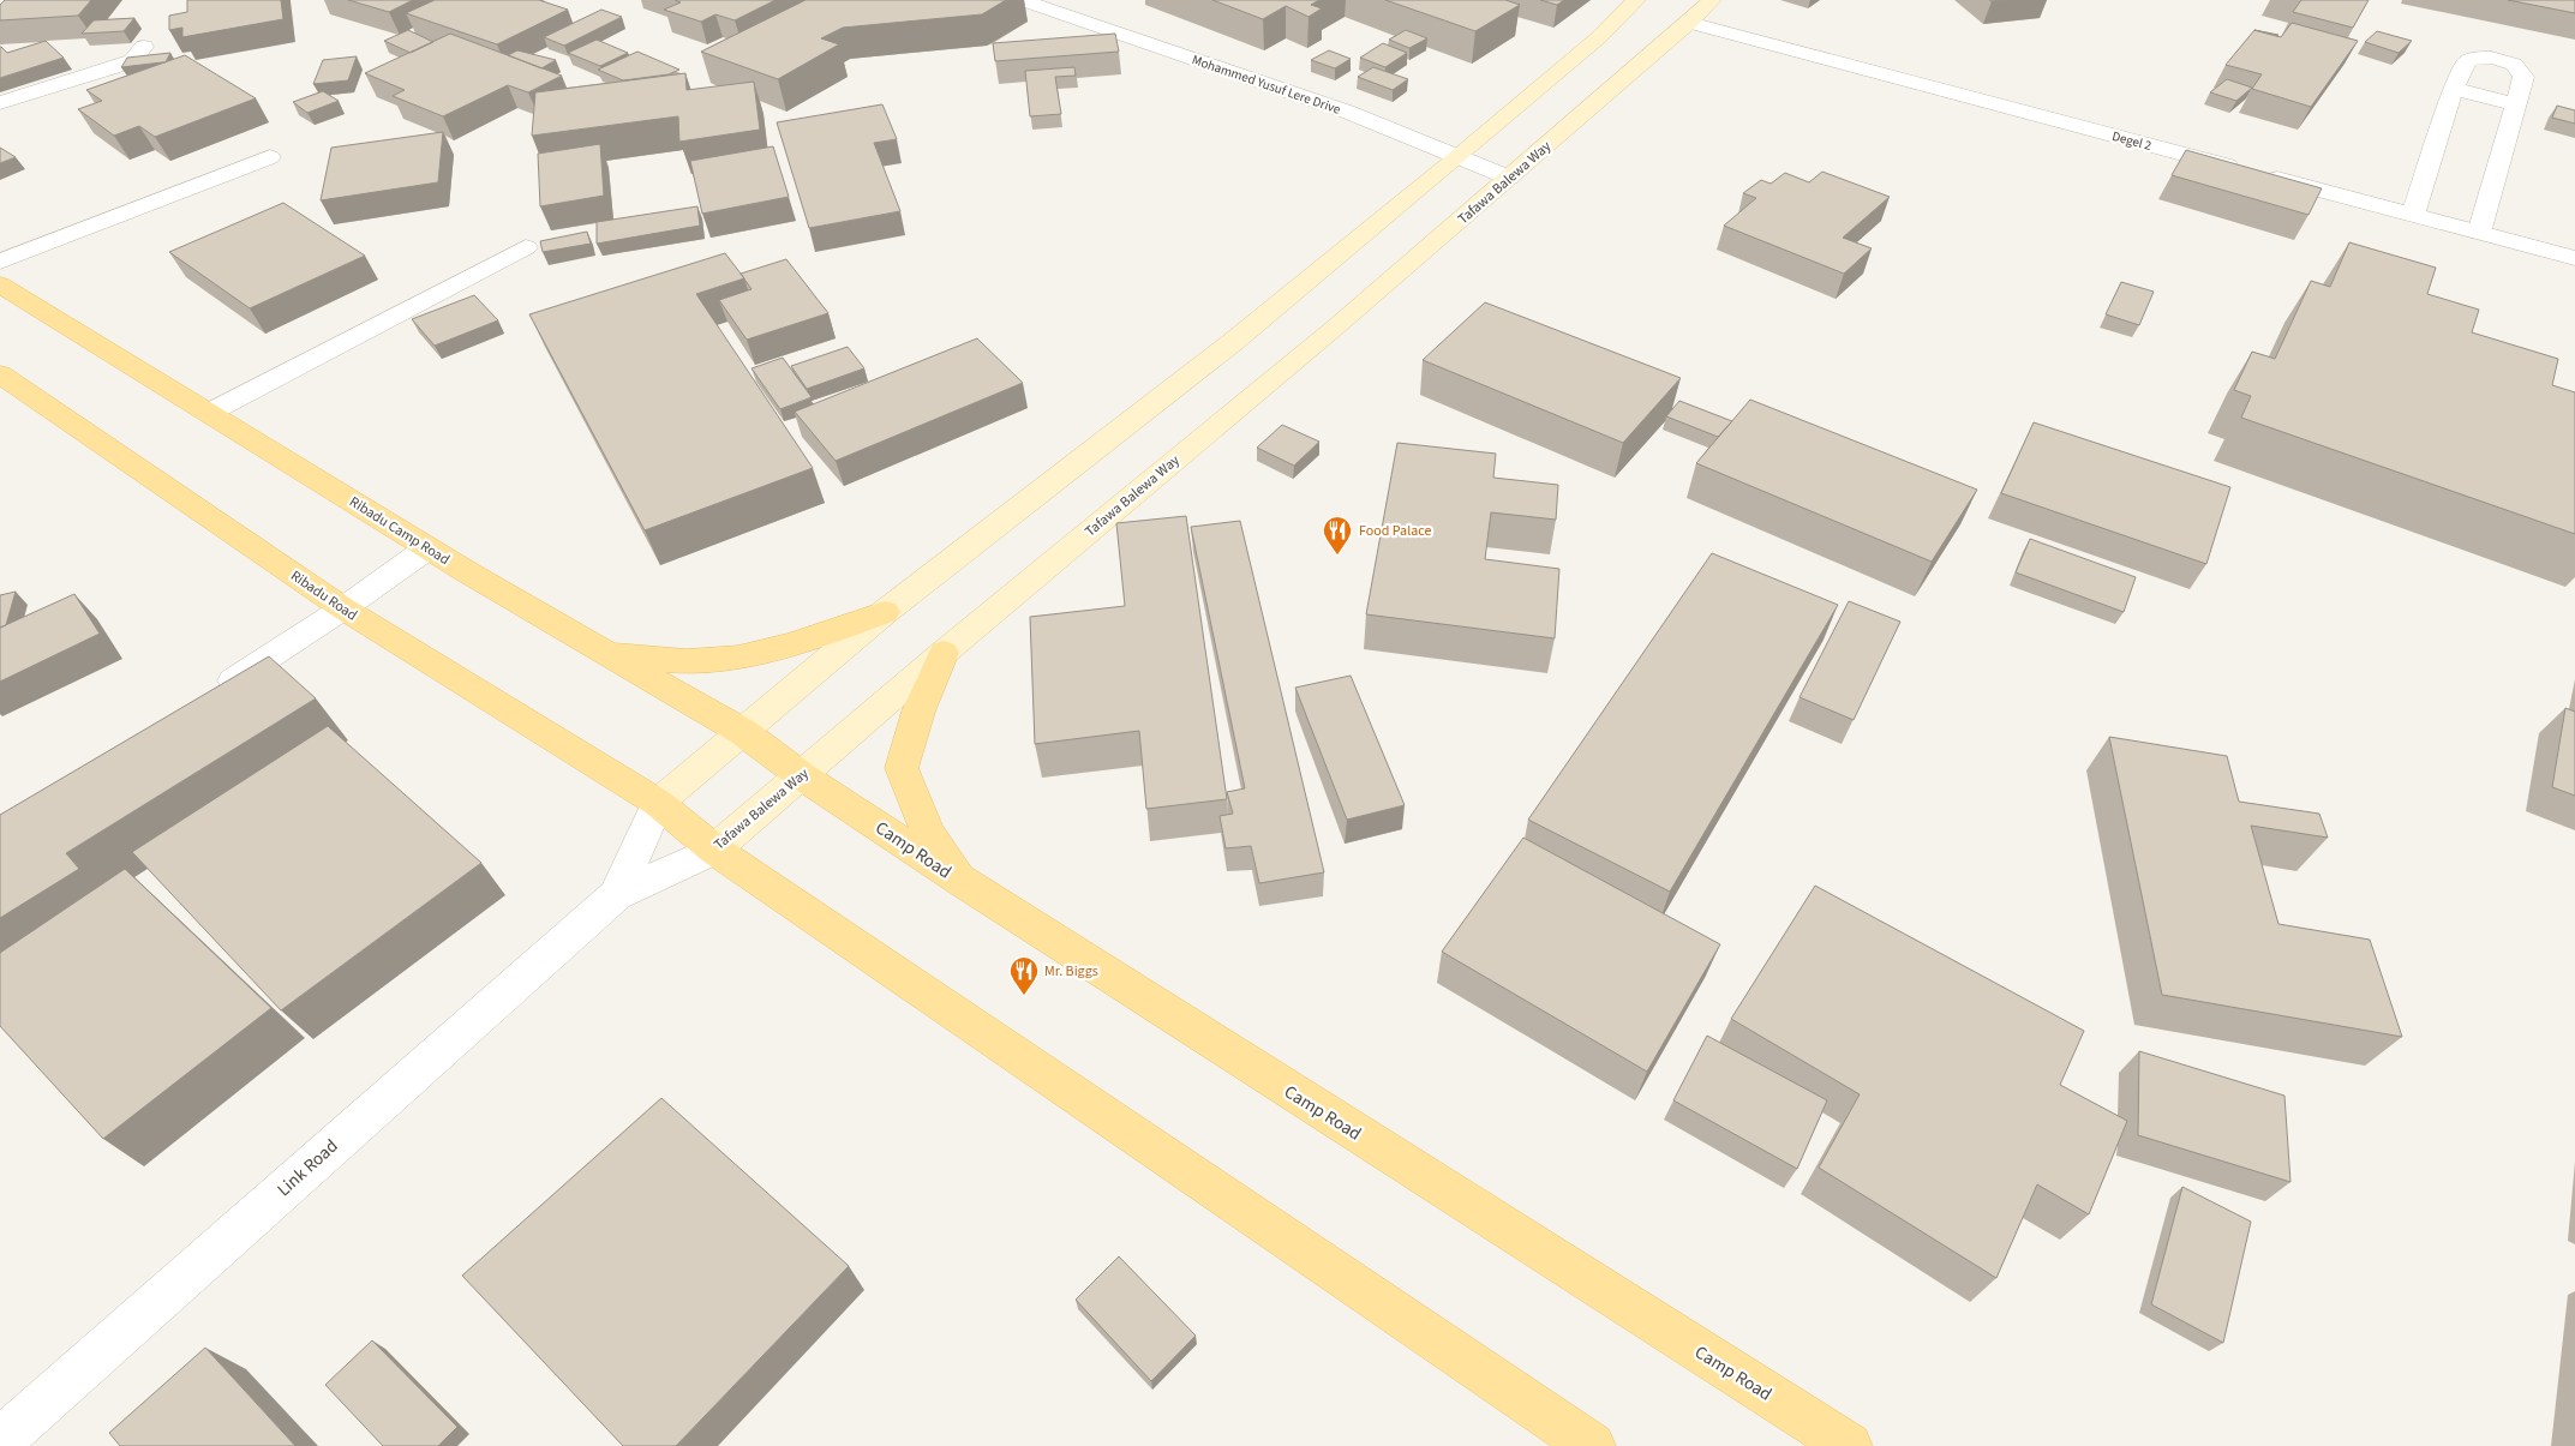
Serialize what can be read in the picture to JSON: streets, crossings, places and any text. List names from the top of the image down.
{
  "streets": {
    "main road": [
      "Tafawa Balewa Way",
      "Ribadu Camp Road",
      "Ribadu Road",
      "Camp Road"
    ],
    "street": ["Mohammed Yusuf Lere Drive", "Degel 2", "Link Road"]
  },
  "crossings": [
    ["Mohammed Yusuf Lere Drive", "Tafawa Balewa Way"],
    ["Degel 2", "Tafawa Balewa Way"],
    ["Tafawa Balewa Way", "Ribadu Camp Road"],
    ["Tafawa Balewa Way", "Camp Road"],
    ["Tafawa Balewa Way", "Link Road"],
    ["Ribadu Camp Road", "Camp Road"]
  ],
  "places": {
    "restaurant": ["Food Palace", "Mr. Biggs"]
  }
}
